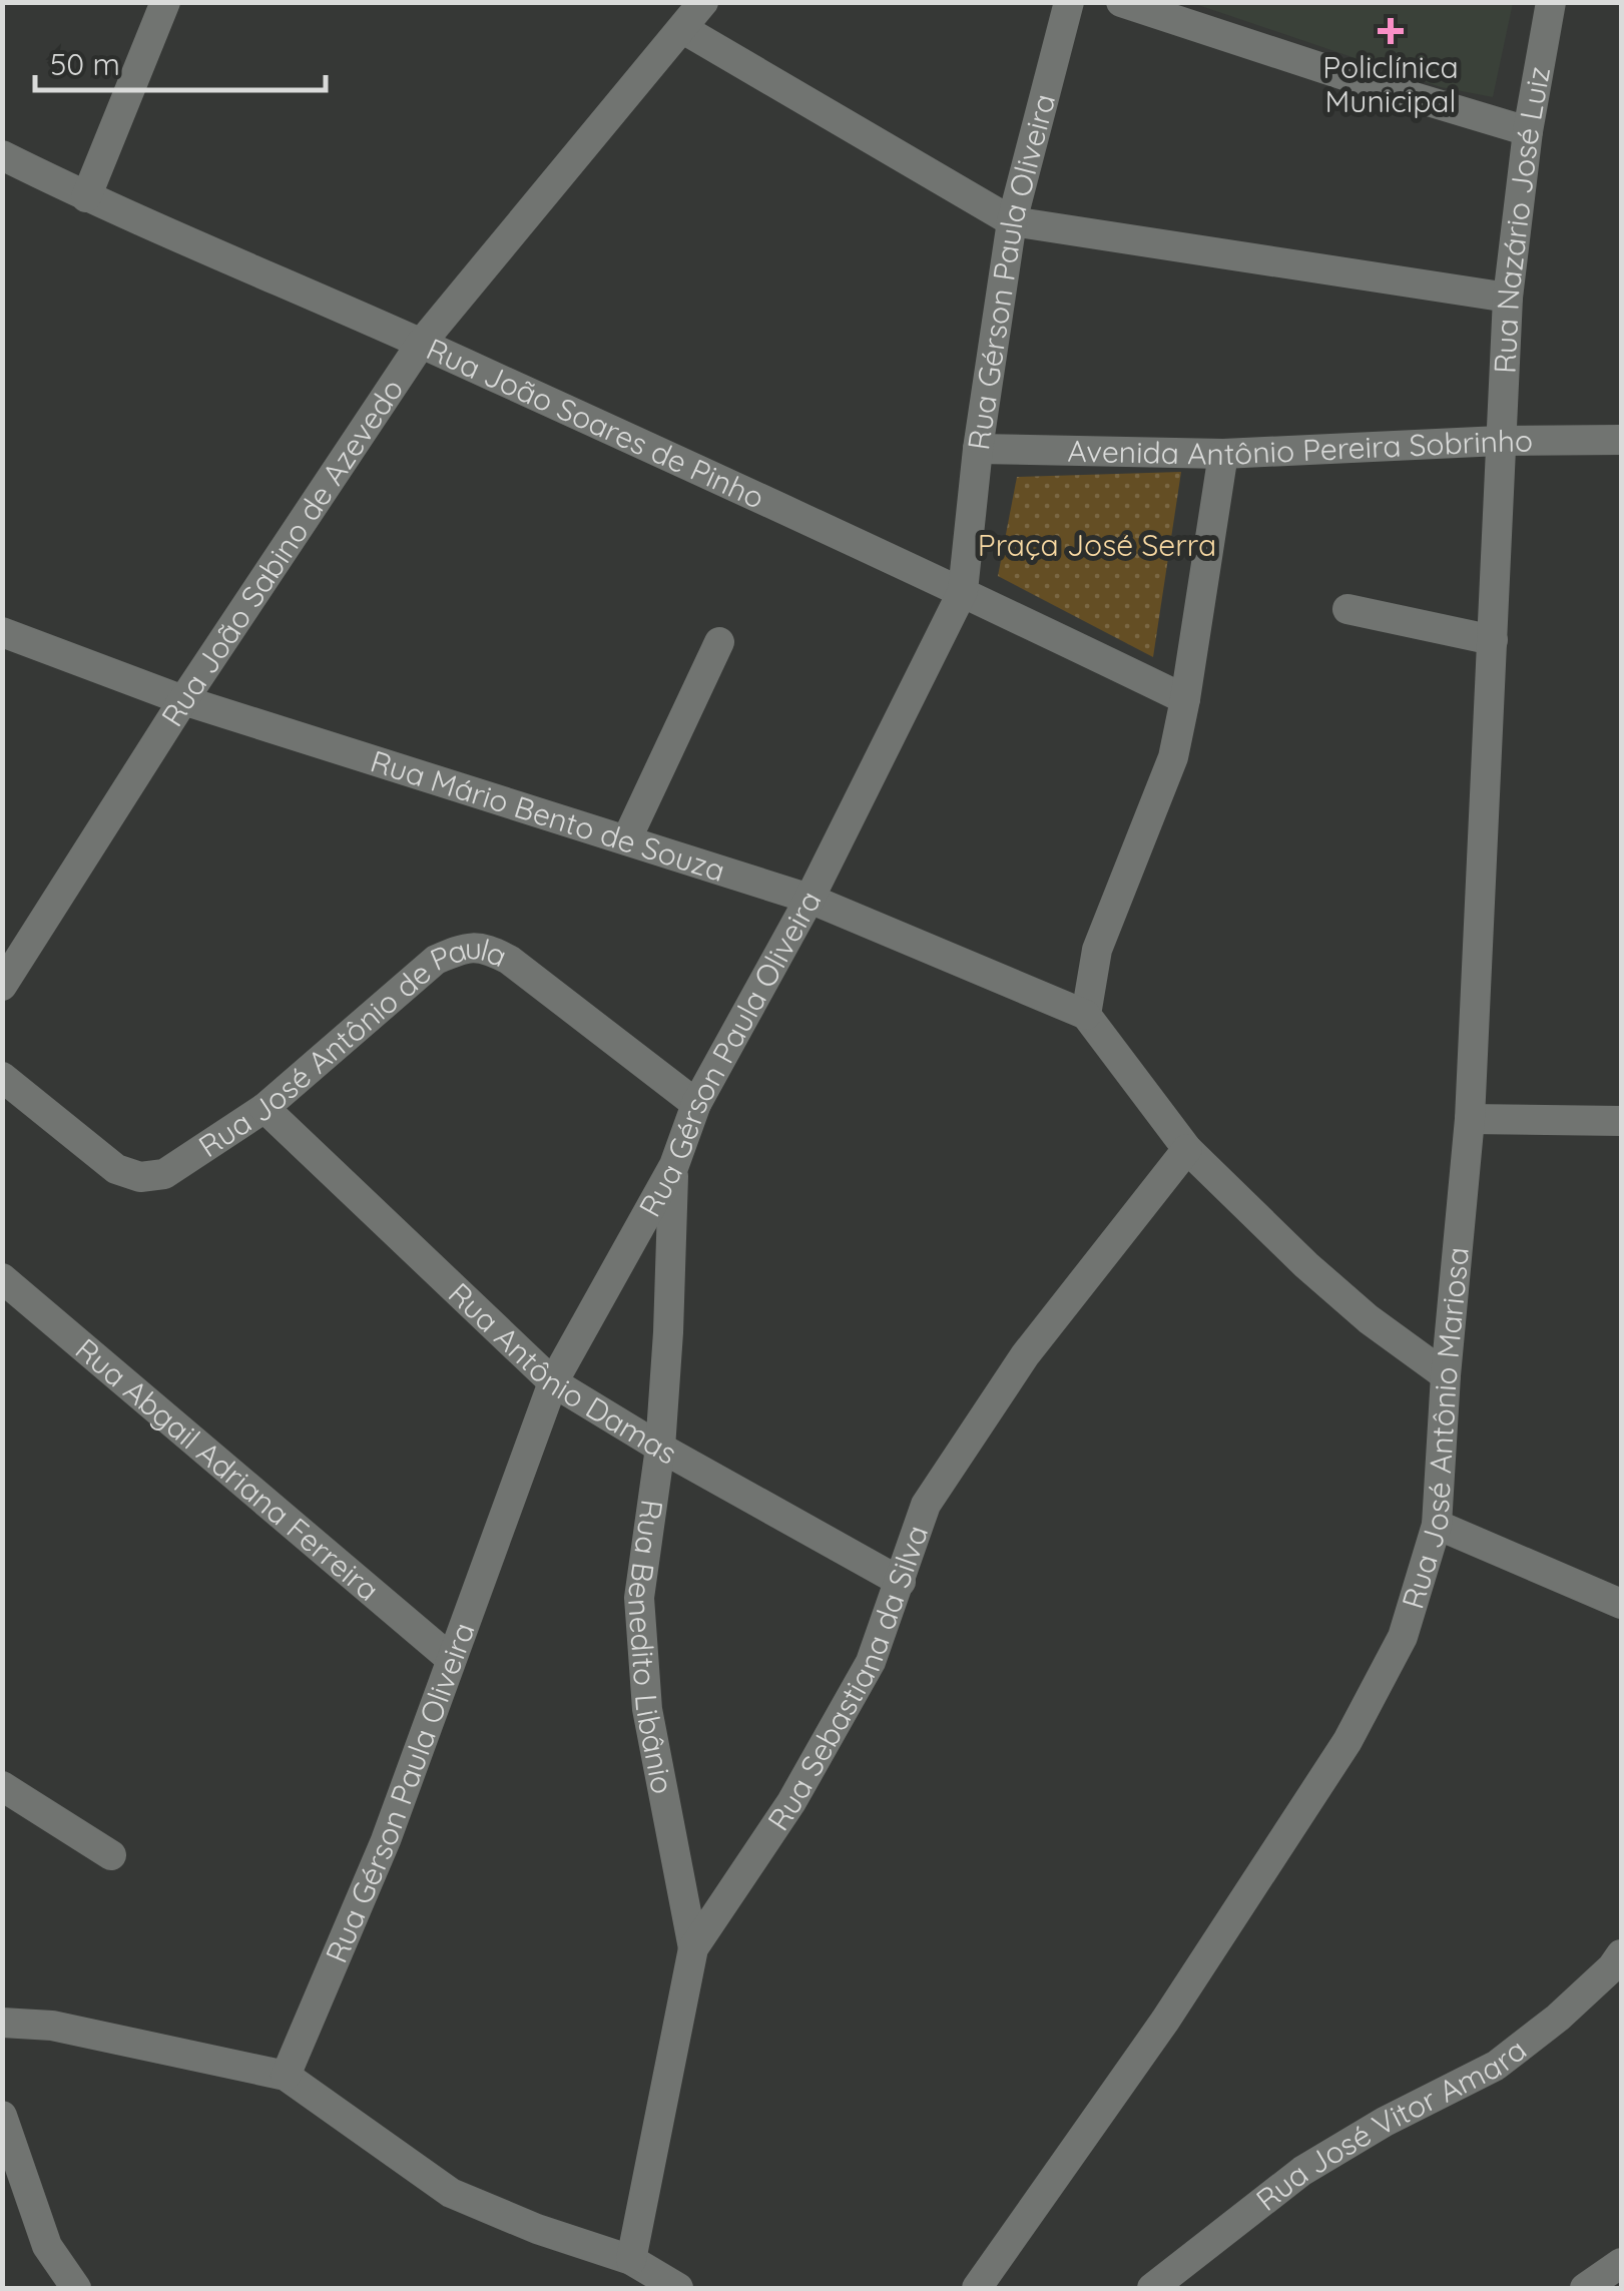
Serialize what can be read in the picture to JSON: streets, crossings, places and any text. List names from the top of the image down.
{
  "streets": {
    "street": [
      "Rua Nazário José Luiz",
      "Rua Gérson Paula Oliveira",
      "Rua João Soares de Pinho",
      "Avenida Antônio Pereira Sobrinho",
      "Rua João Sabino de Azevedo",
      "Rua Mário Bento de Souza",
      "Rua José Antônio de Paula",
      "Rua Antônio Damas",
      "Rua José Antônio Mariosa",
      "Rua Abgail Adriana Ferreira",
      "Rua Benedito Libânio",
      "Rua Sebastiana da Silva",
      "Rua José Vitor Amara"
    ]
  },
  "crossings": [
    ["Rua Nazário José Luiz", "Avenida Antônio Pereira Sobrinho"],
    ["Rua Nazário José Luiz", "Rua José Antônio Mariosa"],
    ["Rua Gérson Paula Oliveira", "Rua João Soares de Pinho"],
    ["Rua Gérson Paula Oliveira", "Avenida Antônio Pereira Sobrinho"],
    ["Rua Gérson Paula Oliveira", "Rua Mário Bento de Souza"],
    ["Rua Gérson Paula Oliveira", "Rua José Antônio de Paula"],
    ["Rua Gérson Paula Oliveira", "Rua Antônio Damas"],
    ["Rua Gérson Paula Oliveira", "Rua Abgail Adriana Ferreira"],
    ["Rua Gérson Paula Oliveira", "Rua Benedito Libânio"],
    ["Rua João Soares de Pinho", "Rua João Sabino de Azevedo"],
    ["Avenida Antônio Pereira Sobrinho", "Rua José Antônio Mariosa"],
    ["Rua João Sabino de Azevedo", "Rua Mário Bento de Souza"],
    ["Rua José Antônio de Paula", "Rua Antônio Damas"],
    ["Rua Antônio Damas", "Rua Benedito Libânio"],
    ["Rua Antônio Damas", "Rua Sebastiana da Silva"],
    ["Rua Benedito Libânio", "Rua Sebastiana da Silva"]
  ],
  "parks": ["Praça José Serra"],
  "places": {
    "health": ["Policlínica Municipal"]
  },
  "scale_bar": "50 m"
}
